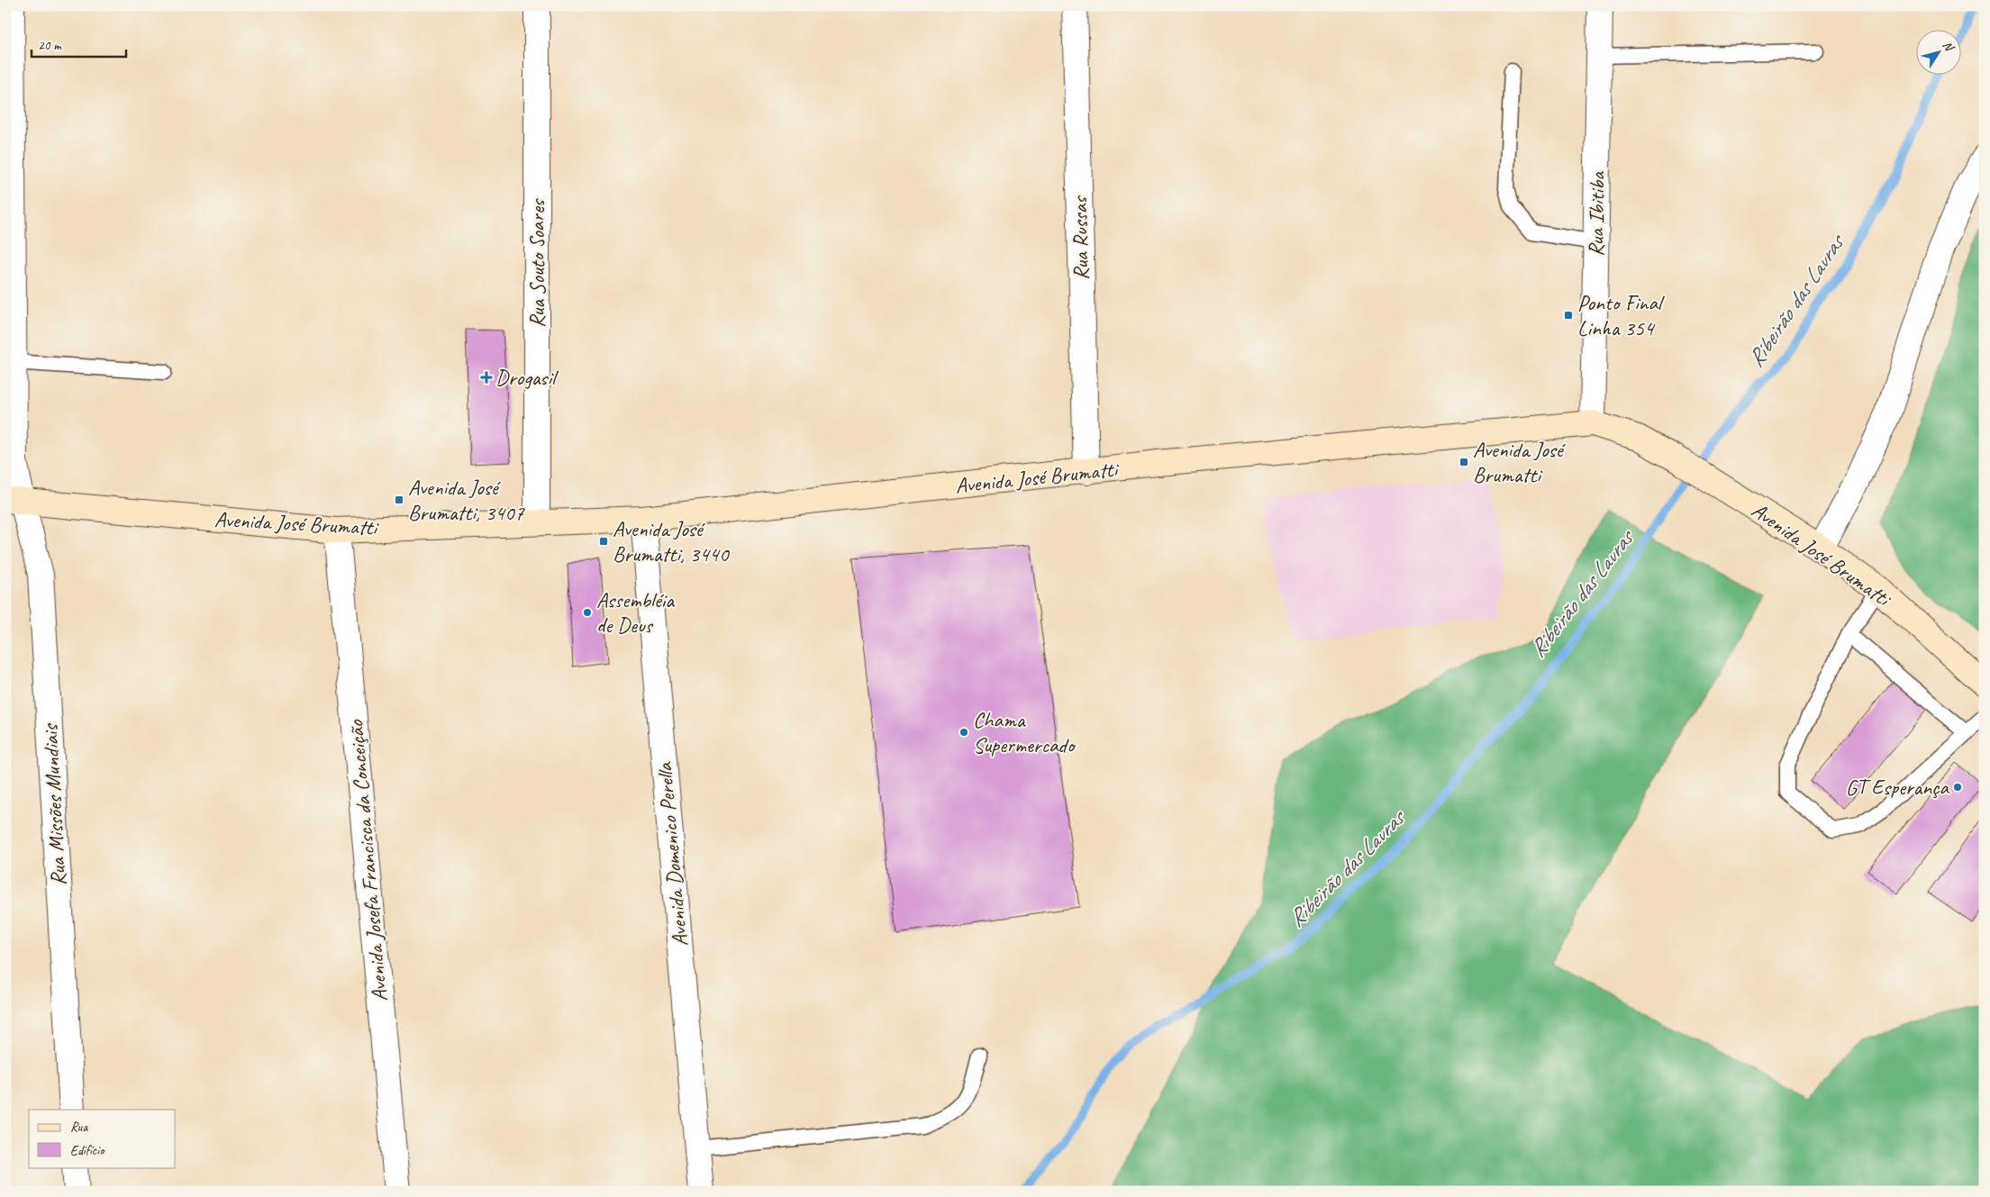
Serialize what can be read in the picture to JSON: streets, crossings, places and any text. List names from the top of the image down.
{
  "streets": {
    "main road": ["Avenida José Brumatti"],
    "street": [
      "Rua Ibitiba",
      "Rua Russas",
      "Rua Souto Soares",
      "Rua Missões Mundiais",
      "Avenida Domenico Perella",
      "Avenida Josefa Francisca da Conceição"
    ]
  },
  "crossings": [
    ["Rua Ibitiba", "Avenida José Brumatti"],
    ["Rua Russas", "Avenida José Brumatti"],
    ["Rua Souto Soares", "Avenida José Brumatti"],
    ["Avenida José Brumatti", "Rua Missões Mundiais"],
    ["Avenida José Brumatti", "Avenida Domenico Perella"],
    ["Avenida José Brumatti", "Avenida Josefa Francisca da Conceição"]
  ],
  "water": ["Ribeirão das Lavras"],
  "places": {
    "transit": [
      "Ponto Final Linha 354",
      "Avenida José Brumatti",
      "Avenida José Brumatti, 3407",
      "Avenida José Brumatti, 3440"
    ],
    "health": ["Drogasil"],
    "other": ["Assembléia de Deus", "Chama Supermercado", "GT Esperança"]
  },
  "legend": ["Rua", "Edifício"],
  "scale_bar": "20 m",
  "north": "top right"
}
